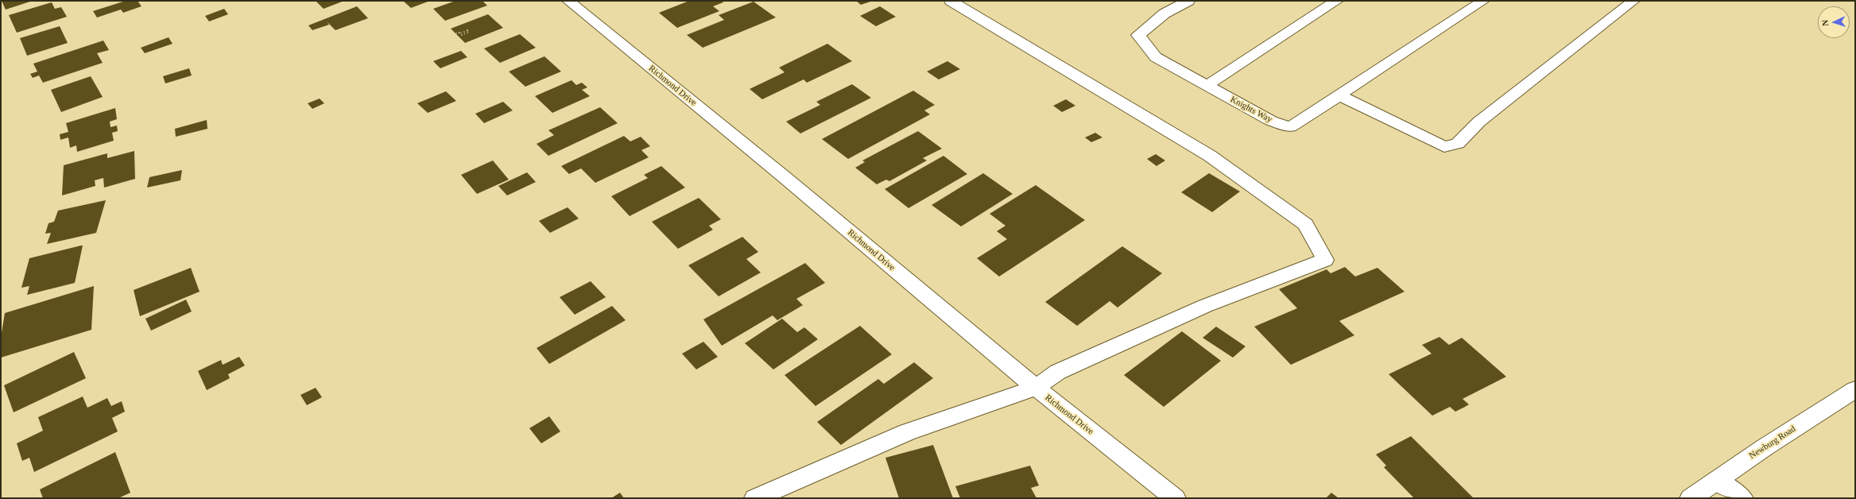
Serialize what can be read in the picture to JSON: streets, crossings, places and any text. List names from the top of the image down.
{
  "streets": {
    "street": ["Richmond Drive", "Knights Way", "Newburg Road"]
  },
  "north": "left"
}
